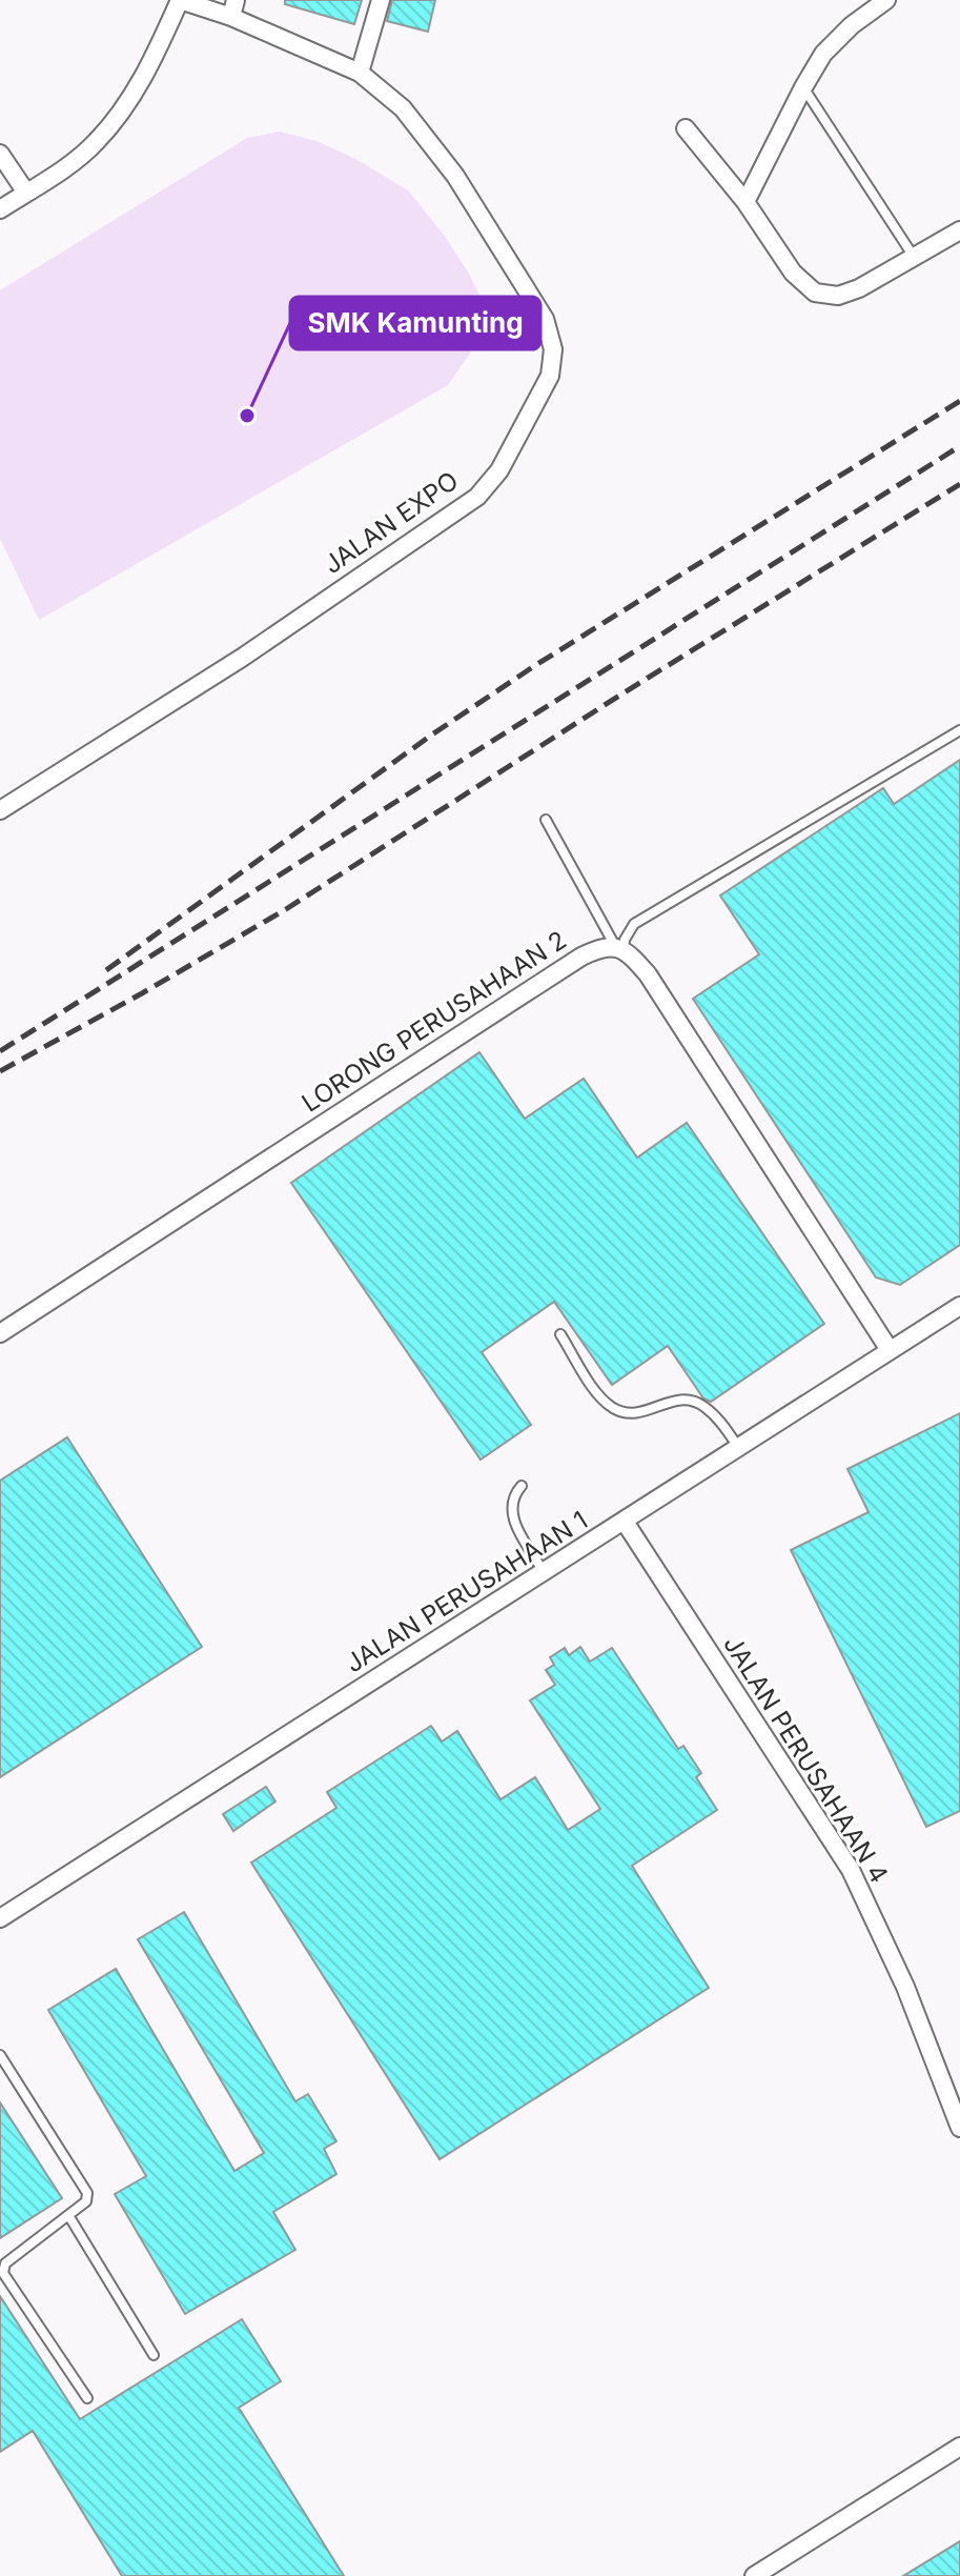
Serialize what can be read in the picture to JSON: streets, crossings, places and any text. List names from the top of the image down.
{
  "streets": {
    "street": [
      "JALAN EXPO",
      "LORONG PERUSAHAAN 2",
      "JALAN PERUSAHAAN 1",
      "JALAN PERUSAHAAN 4"
    ]
  },
  "crossings": [
    ["JALAN PERUSAHAAN 1", "JALAN PERUSAHAAN 4"]
  ],
  "places": ["SMK Kamunting"]
}
